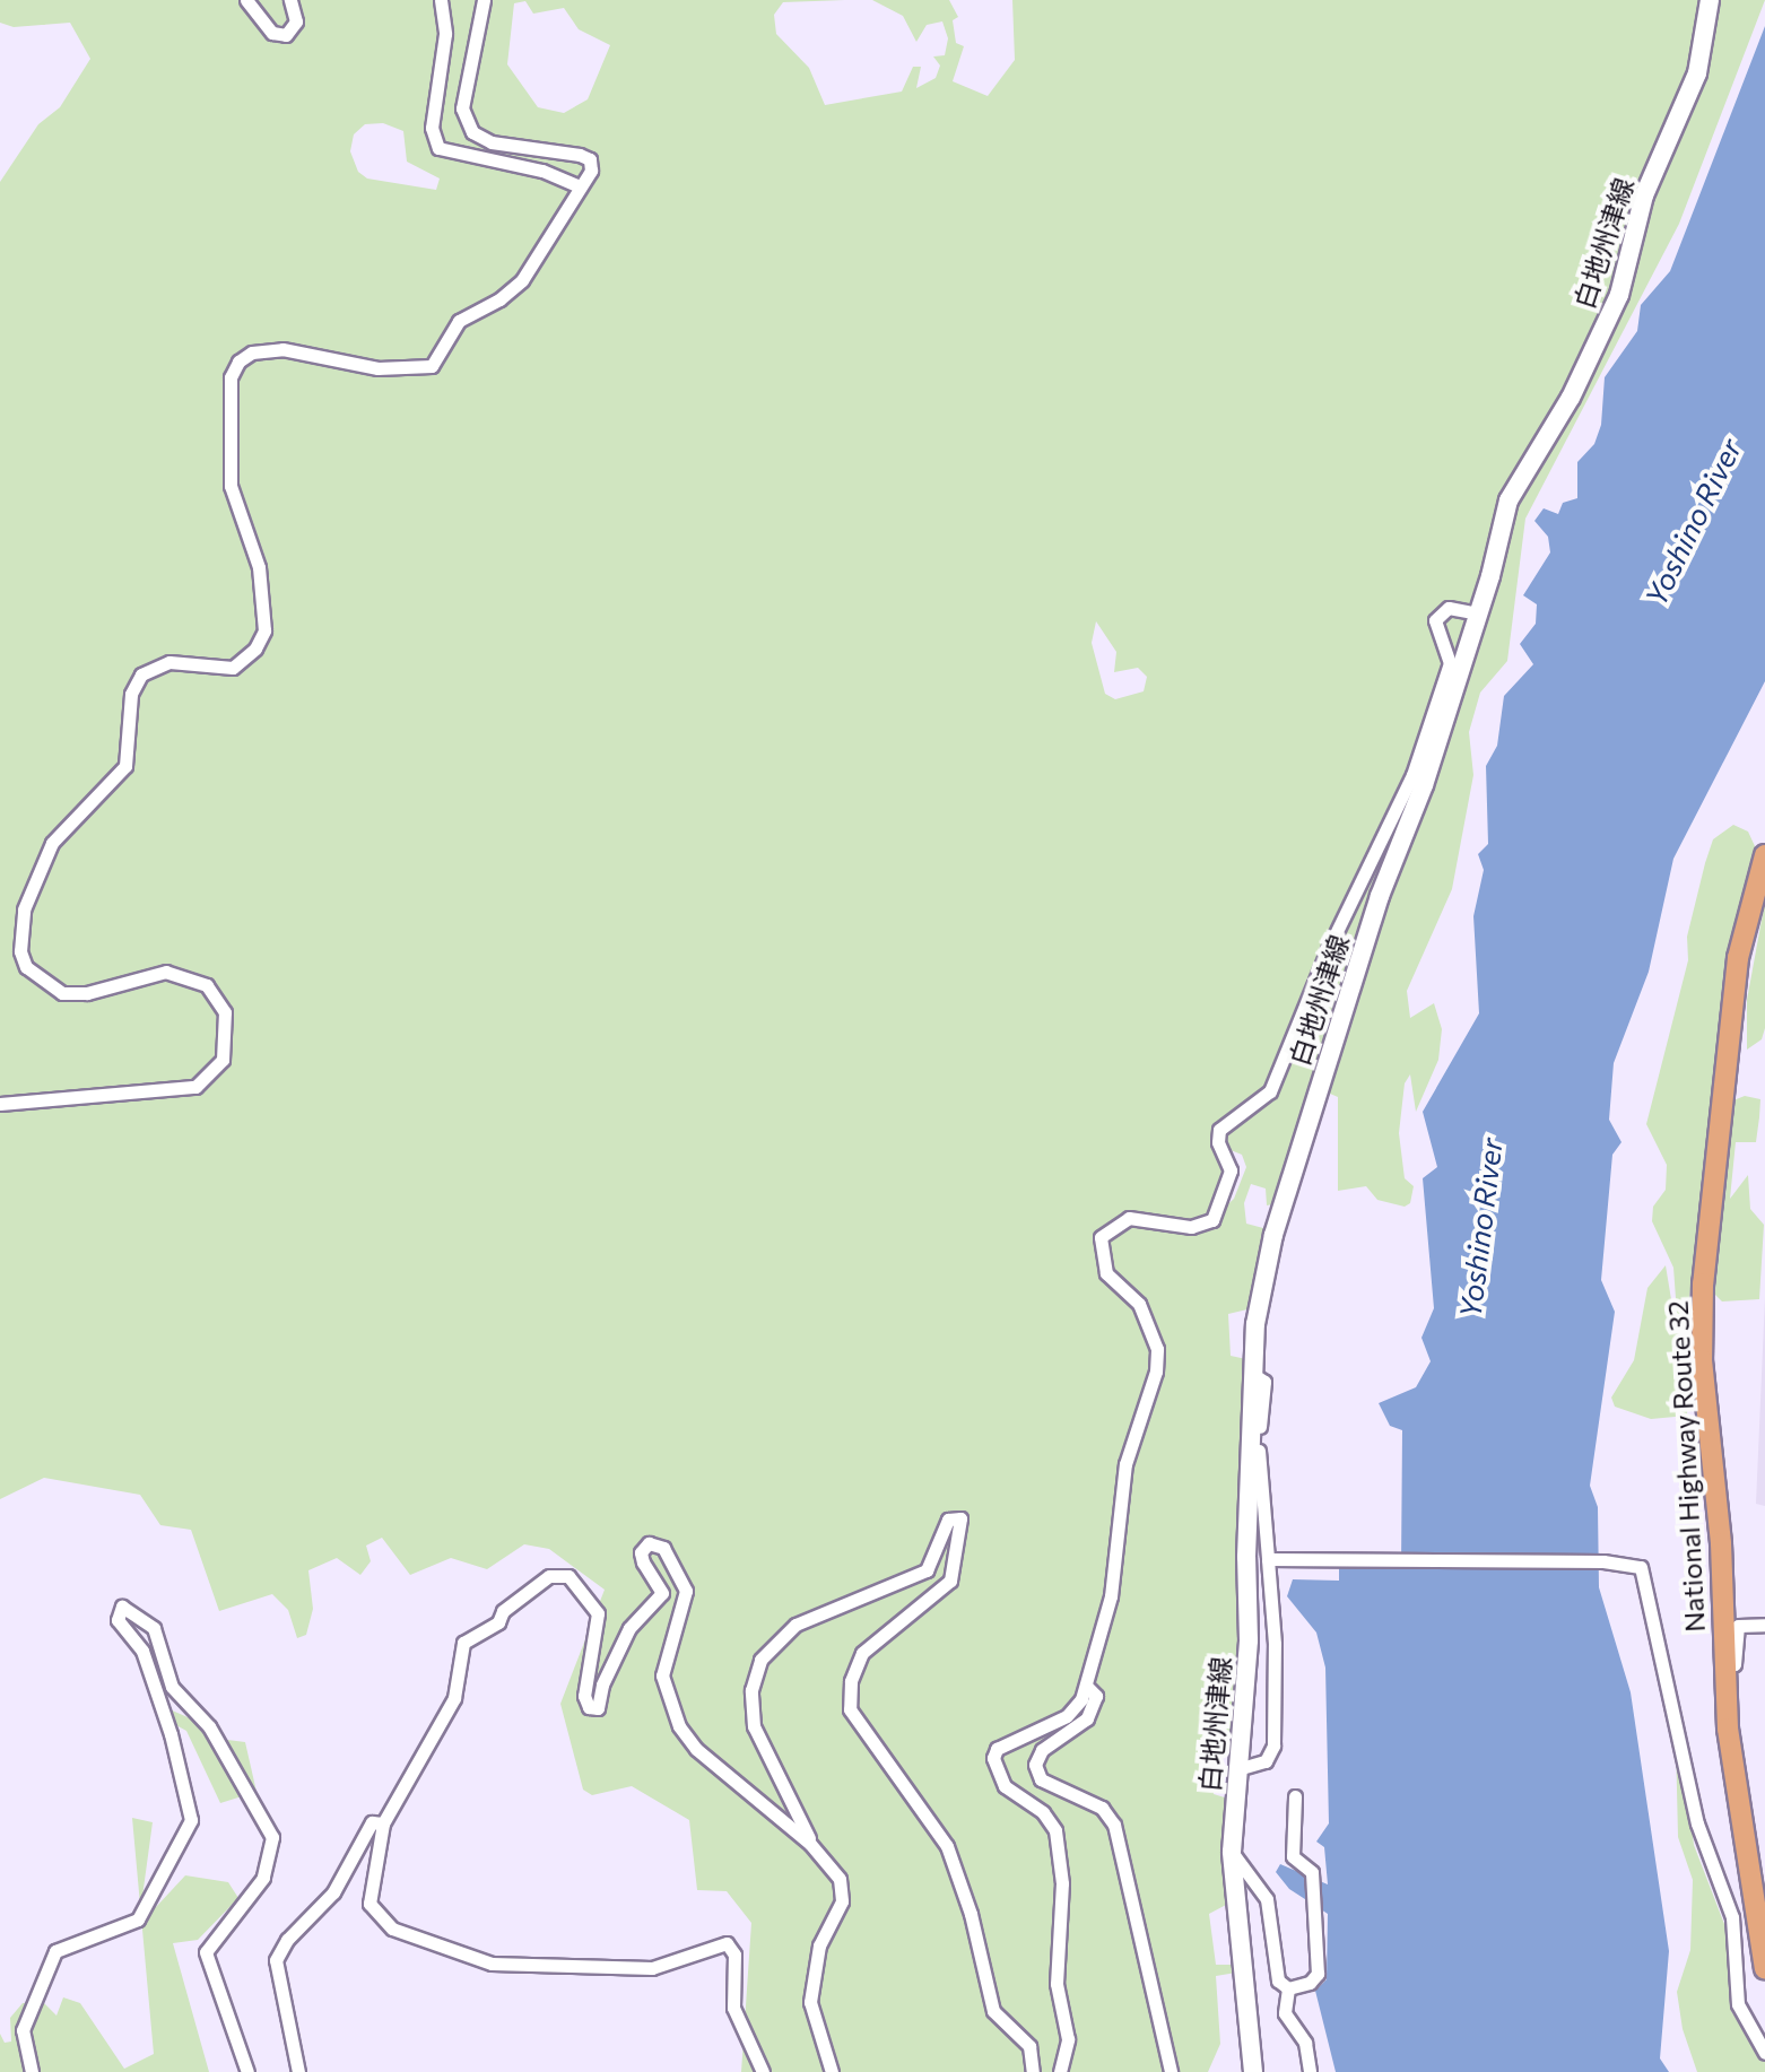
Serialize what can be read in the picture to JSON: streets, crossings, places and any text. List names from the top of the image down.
{
  "streets": {
    "highway": ["National Highway Route 32"],
    "main road": ["白地州津線"]
  },
  "water": ["Yoshino River"]
}
